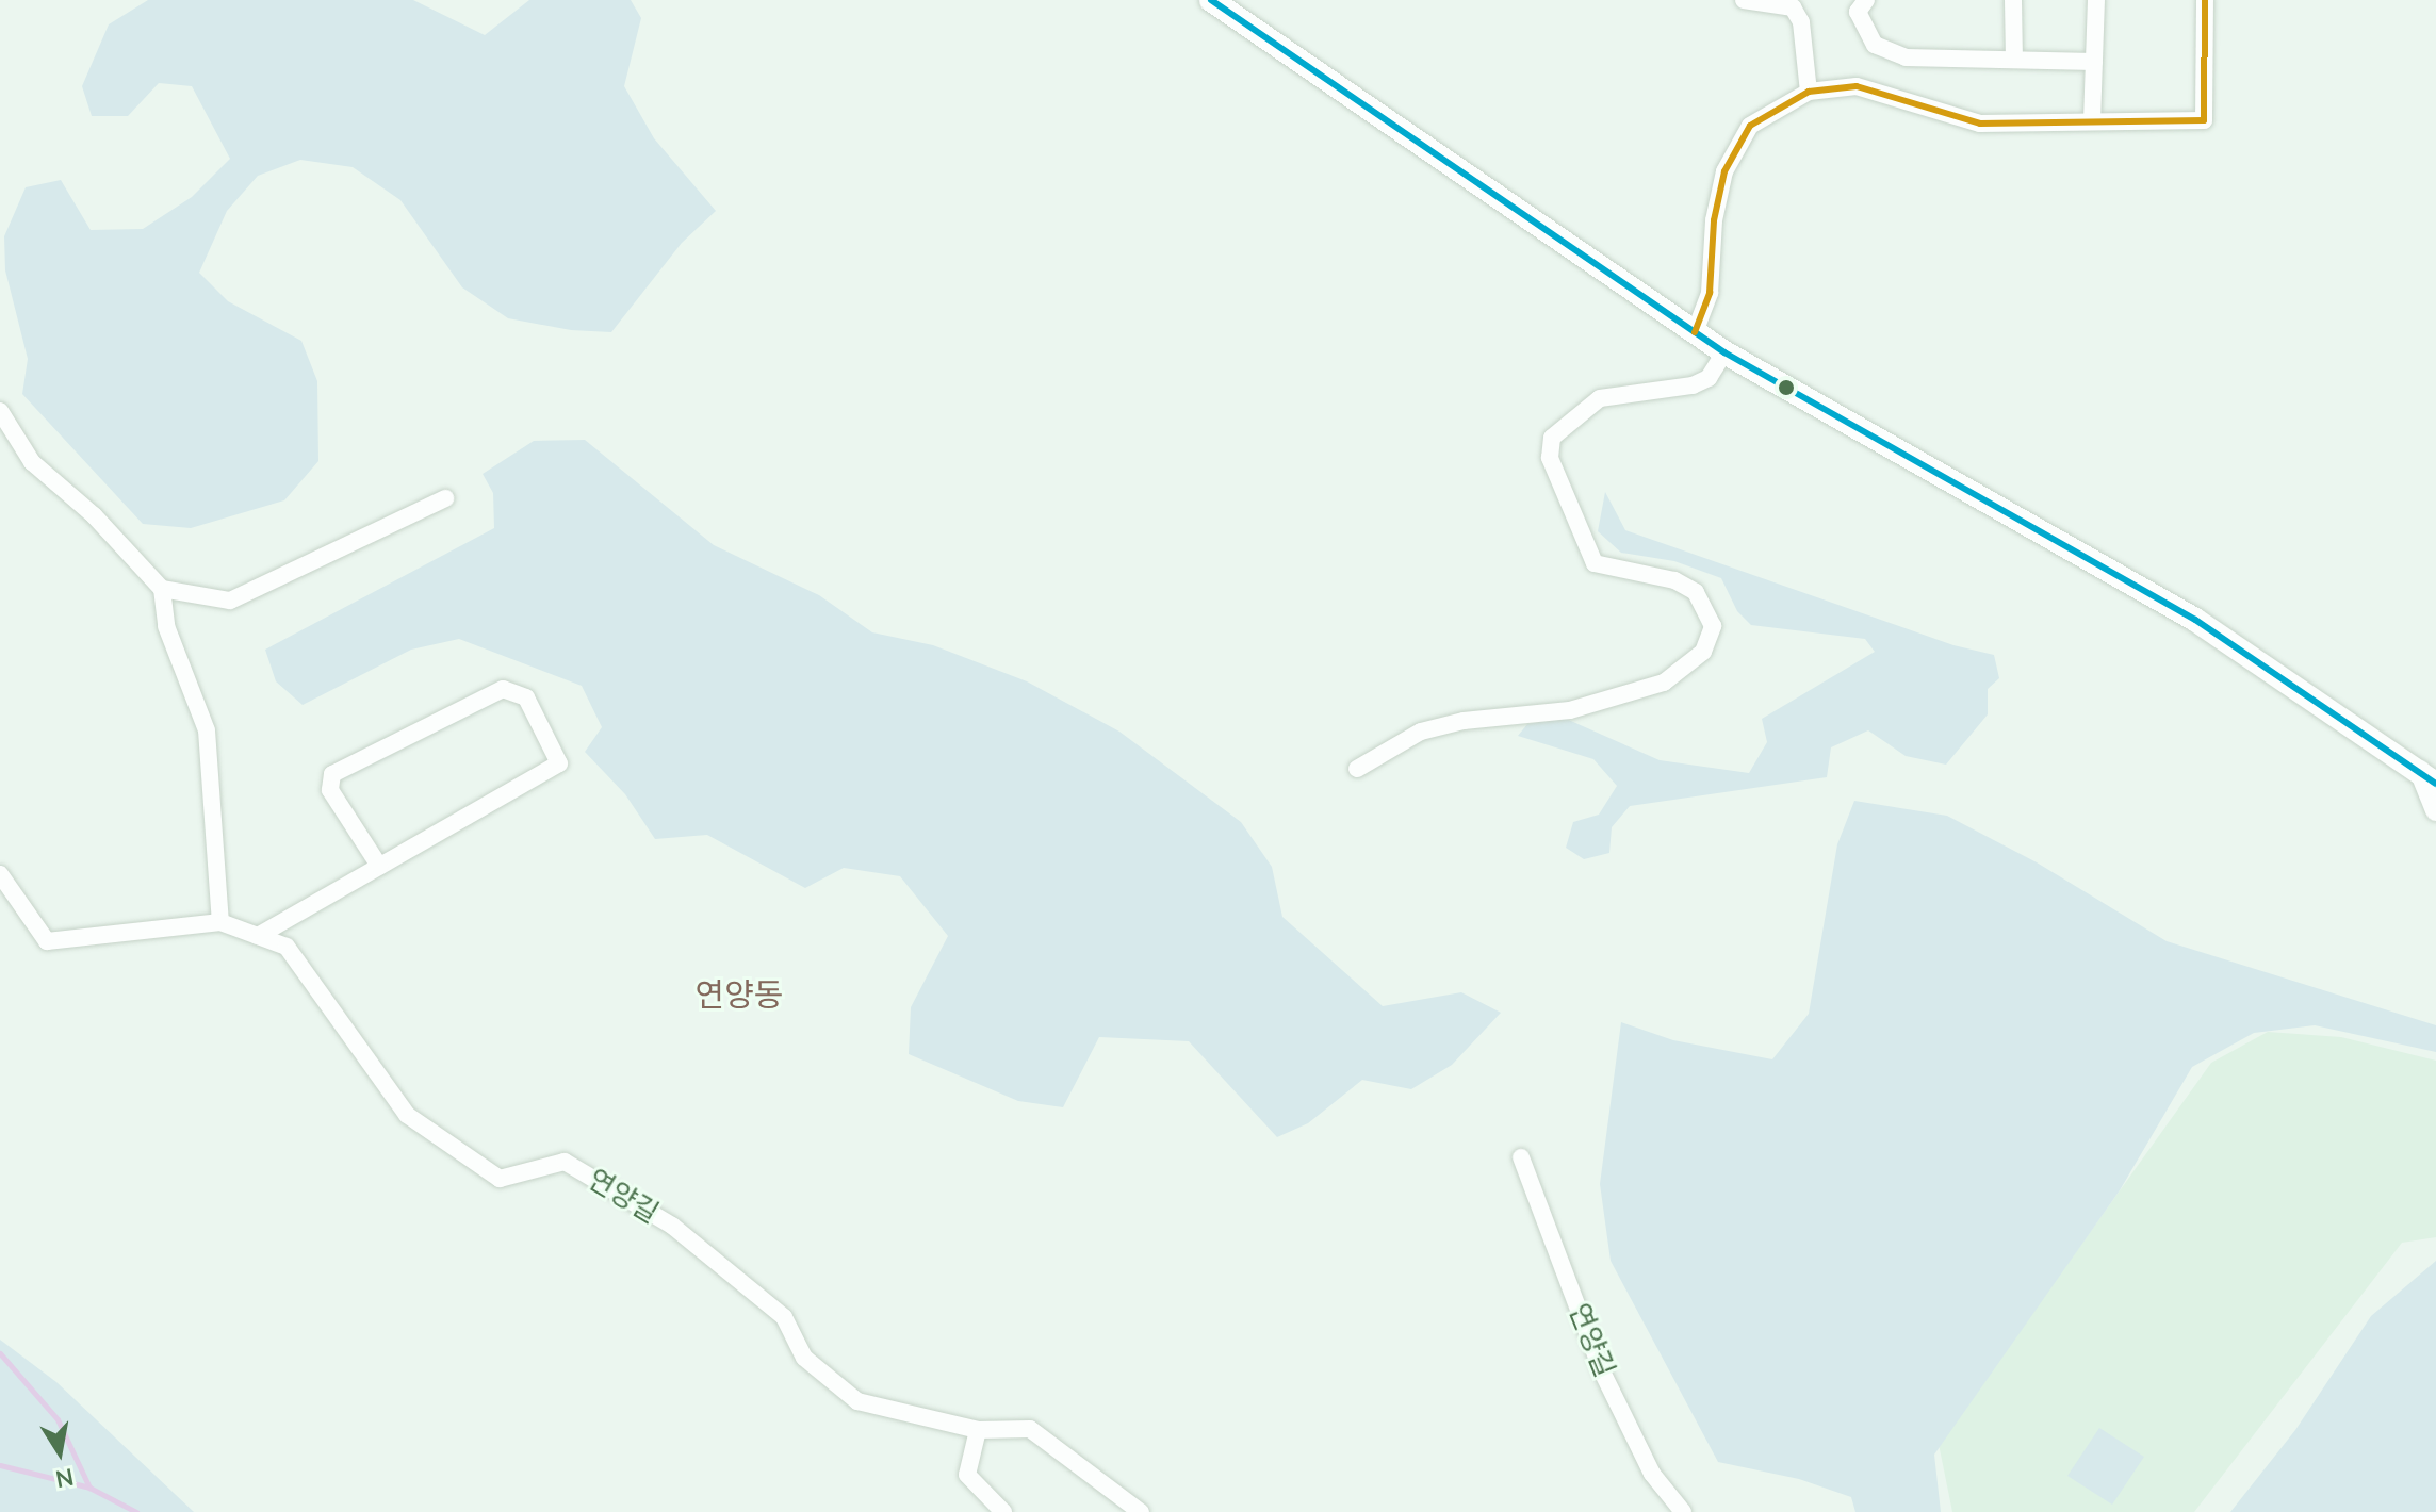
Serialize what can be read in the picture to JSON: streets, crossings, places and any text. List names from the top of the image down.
{
  "streets": {
    "street": ["연양길"]
  },
  "districts": ["연양동"],
  "north": "bottom"
}
